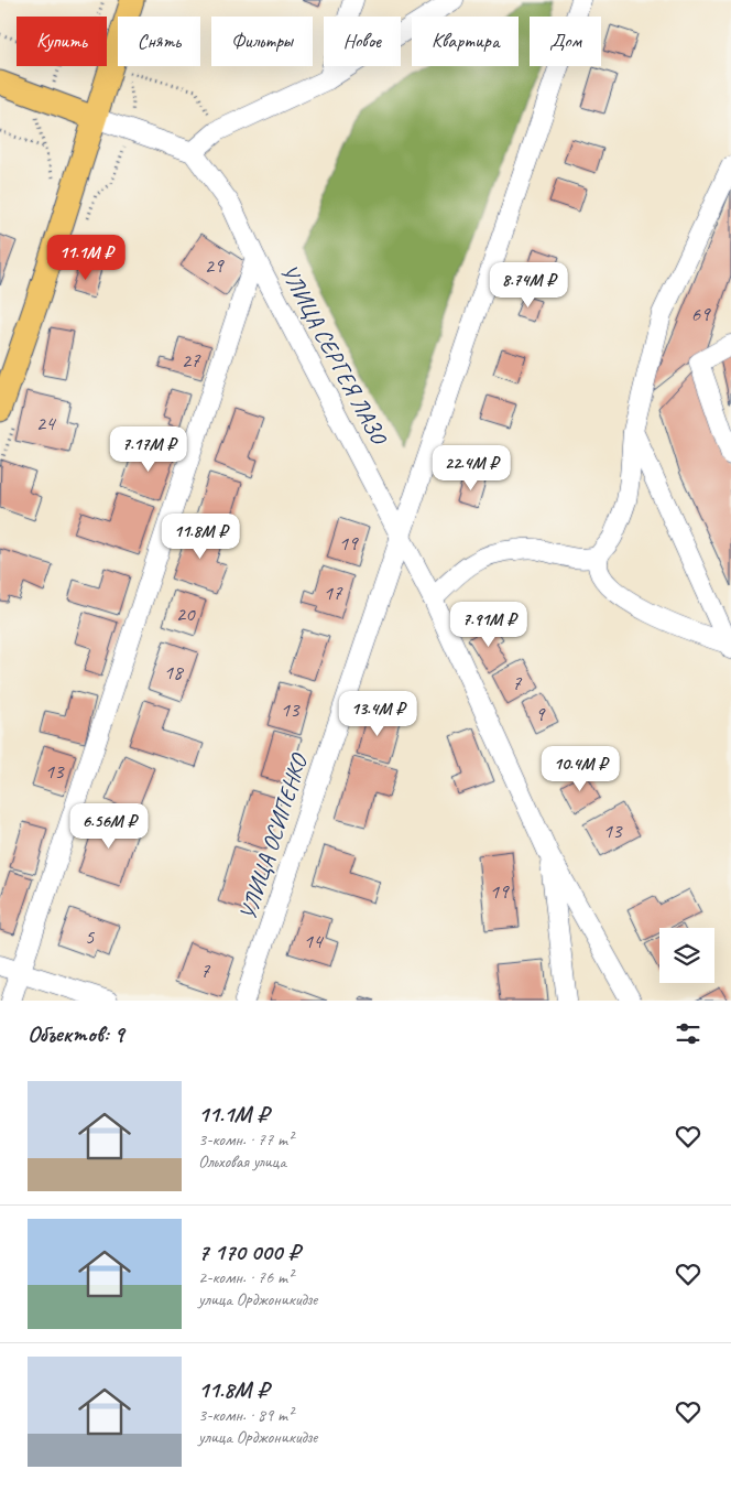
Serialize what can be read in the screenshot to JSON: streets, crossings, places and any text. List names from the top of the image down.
{
  "streets": {
    "street": ["УЛИЦА СЕРГЕЯ ЛАЗО", "УЛИЦА ОСИПЕНКО"]
  },
  "crossings": [
    ["УЛИЦА СЕРГЕЯ ЛАЗО", "УЛИЦА ОСИПЕНКО"]
  ],
  "house_numbers": [
    "29",
    "69",
    "27",
    "24",
    "19",
    "17",
    "20",
    "18",
    "7",
    "13",
    "9",
    "13",
    "13",
    "19",
    "5",
    "14",
    "7"
  ],
  "page": {
    "chip": [
      "Купить",
      "Снять",
      "Фильтры",
      "Новое",
      "Квартира",
      "Дом"
    ],
    "price": [
      "11.1M ₽",
      "8.74M ₽",
      "7.17M ₽",
      "22.4M ₽",
      "11.8M ₽",
      "7.91M ₽",
      "13.4M ₽",
      "10.4M ₽",
      "6.56M ₽"
    ],
    "heading": "Объектов: 9",
    "list": [
      {
        "name": "11.1M ₽",
        "note": "3-комн. · 77 m² · Ольховая улица"
      },
      {
        "name": "7 170 000 ₽",
        "note": "2-комн. · 76 m² · улица Орджоникидзе"
      },
      {
        "name": "11.8M ₽",
        "note": "3-комн. · 89 m² · улица Орджоникидзе"
      }
    ]
  }
}
